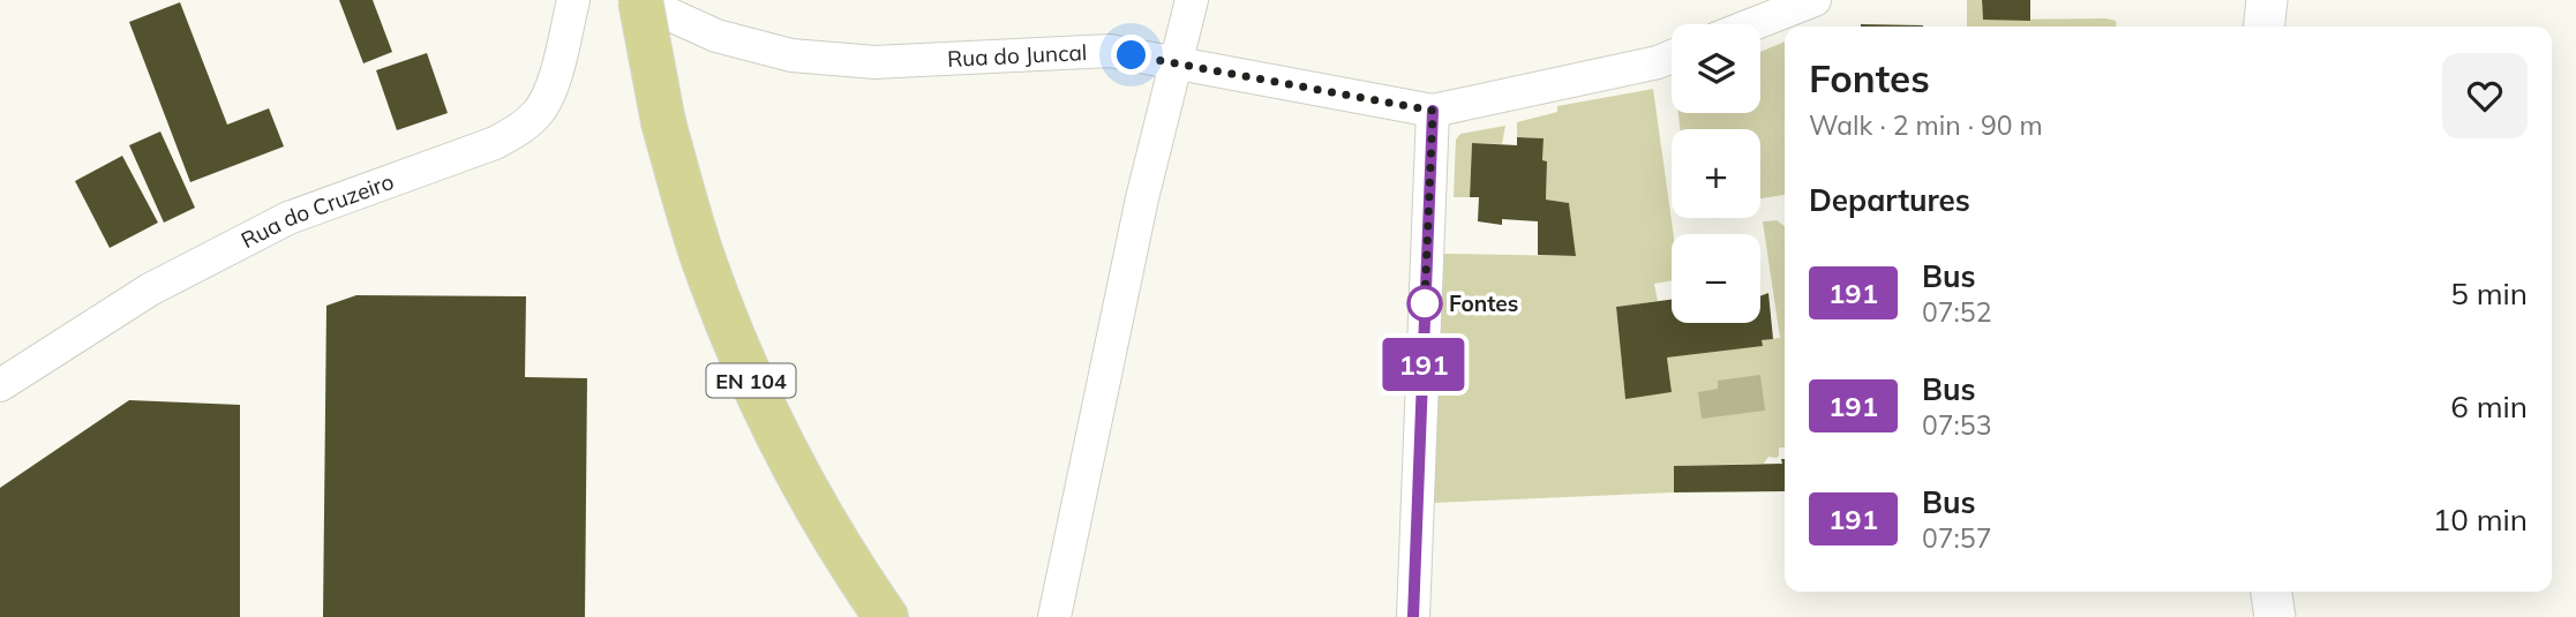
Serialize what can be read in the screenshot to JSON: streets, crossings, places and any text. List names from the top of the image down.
{
  "streets": {
    "main road": ["EN 104"],
    "street": ["Rua do Juncal", "Rua do Cruzeiro"]
  },
  "crossings": [
    ["Rua do Juncal", "EN 104"]
  ],
  "places": ["Fontes"],
  "lines": ["bus line 191"],
  "page": {
    "on_map": "191",
    "map_buttons": ["+", "−"],
    "heading": [
      ["Fontes", "Walk · 2 min · 90 m"],
      "Departures"
    ],
    "list": [
      {
        "mark": "191",
        "name": "Bus",
        "note": "07:52",
        "value": "5 min"
      },
      {
        "mark": "191",
        "name": "Bus",
        "note": "07:53",
        "value": "6 min"
      },
      {
        "mark": "191",
        "name": "Bus",
        "note": "07:57",
        "value": "10 min"
      }
    ]
  }
}
